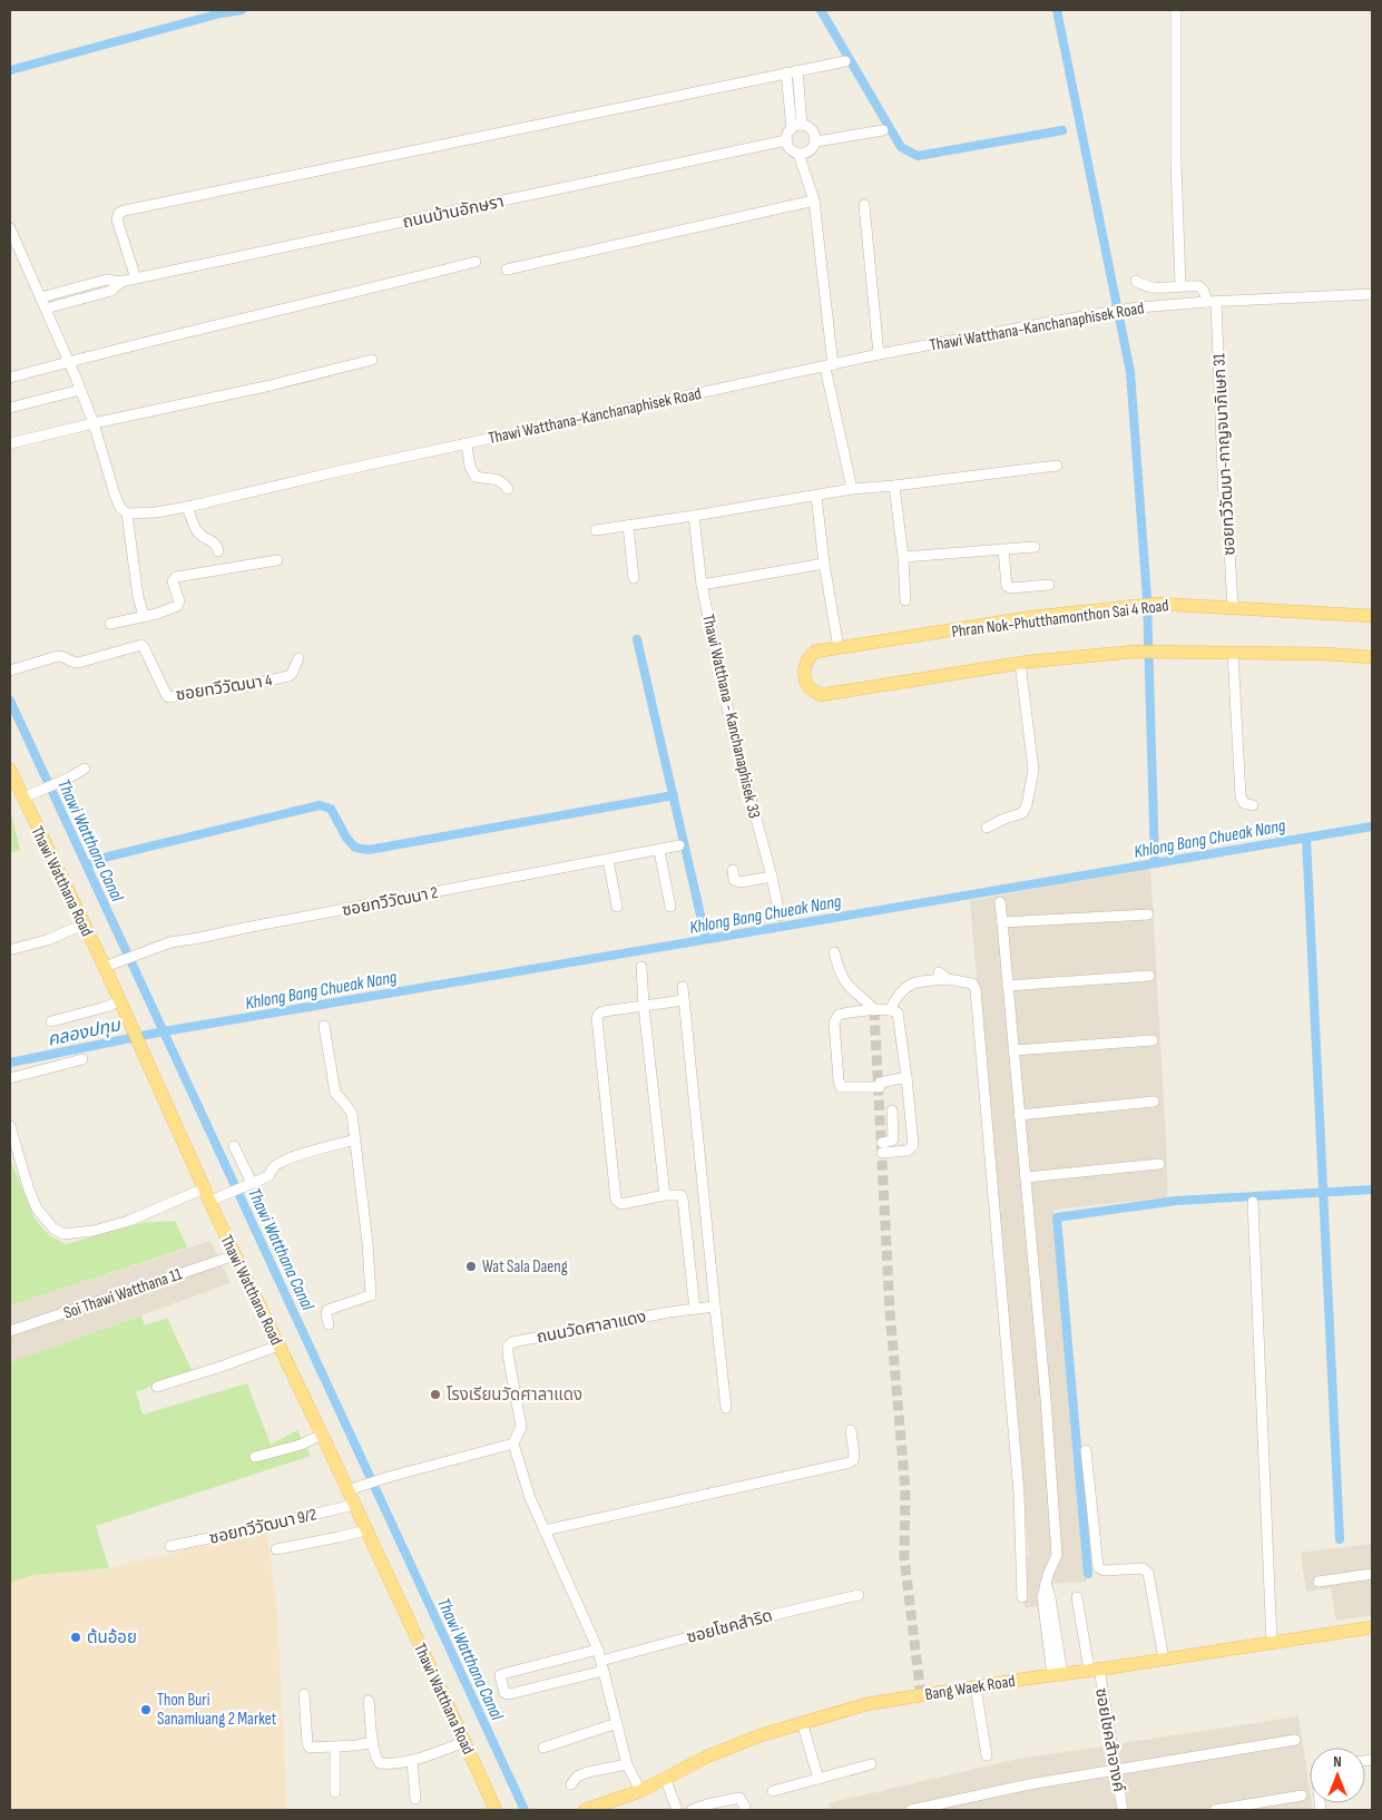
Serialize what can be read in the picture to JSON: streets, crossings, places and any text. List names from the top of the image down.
{
  "streets": {
    "main road": ["Phran Nok-Phutthamonthon Sai 4 Road", "Thawi Watthana Road", "Bang Waek Road"],
    "street": [
      "ถนนบ้านอักษรา",
      "Thawi Watthana-Kanchanaphisek Road",
      "ซอยทวีวัฒนา-กาญจนาภิเษก 31",
      "ซอยทวีวัฒนา 4",
      "Thawi Watthana - Kanchanaphisek 33",
      "ซอยทวีวัฒนา 2",
      "Soi Thawi Watthana 11",
      "ถนนวัดศาลาแดง",
      "ซอยทวีวัฒนา 9/2",
      "ซอยโชคสำริด",
      "ซอยโชคสำอางค์"
    ]
  },
  "crossings": [
    ["Thawi Watthana-Kanchanaphisek Road", "ซอยทวีวัฒนา-กาญจนาภิเษก 31"],
    ["ซอยทวีวัฒนา-กาญจนาภิเษก 31", "Phran Nok-Phutthamonthon Sai 4 Road"],
    ["Thawi Watthana Road", "ซอยทวีวัฒนา 2"],
    ["Thawi Watthana Road", "Soi Thawi Watthana 11"],
    ["Thawi Watthana Road", "ซอยทวีวัฒนา 9/2"],
    ["Bang Waek Road", "ซอยโชคสำอางค์"]
  ],
  "water": ["Khlong Bang Chueak Nang", "Thawi Watthana Canal", "คลองปทุม"],
  "places": [
    "Wat Sala Daeng",
    "โรงเรียนวัดศาลาแดง",
    "ต้นอ้อย",
    "Thon Buri Sanamluang 2 Market"
  ],
  "north": "top"
}
